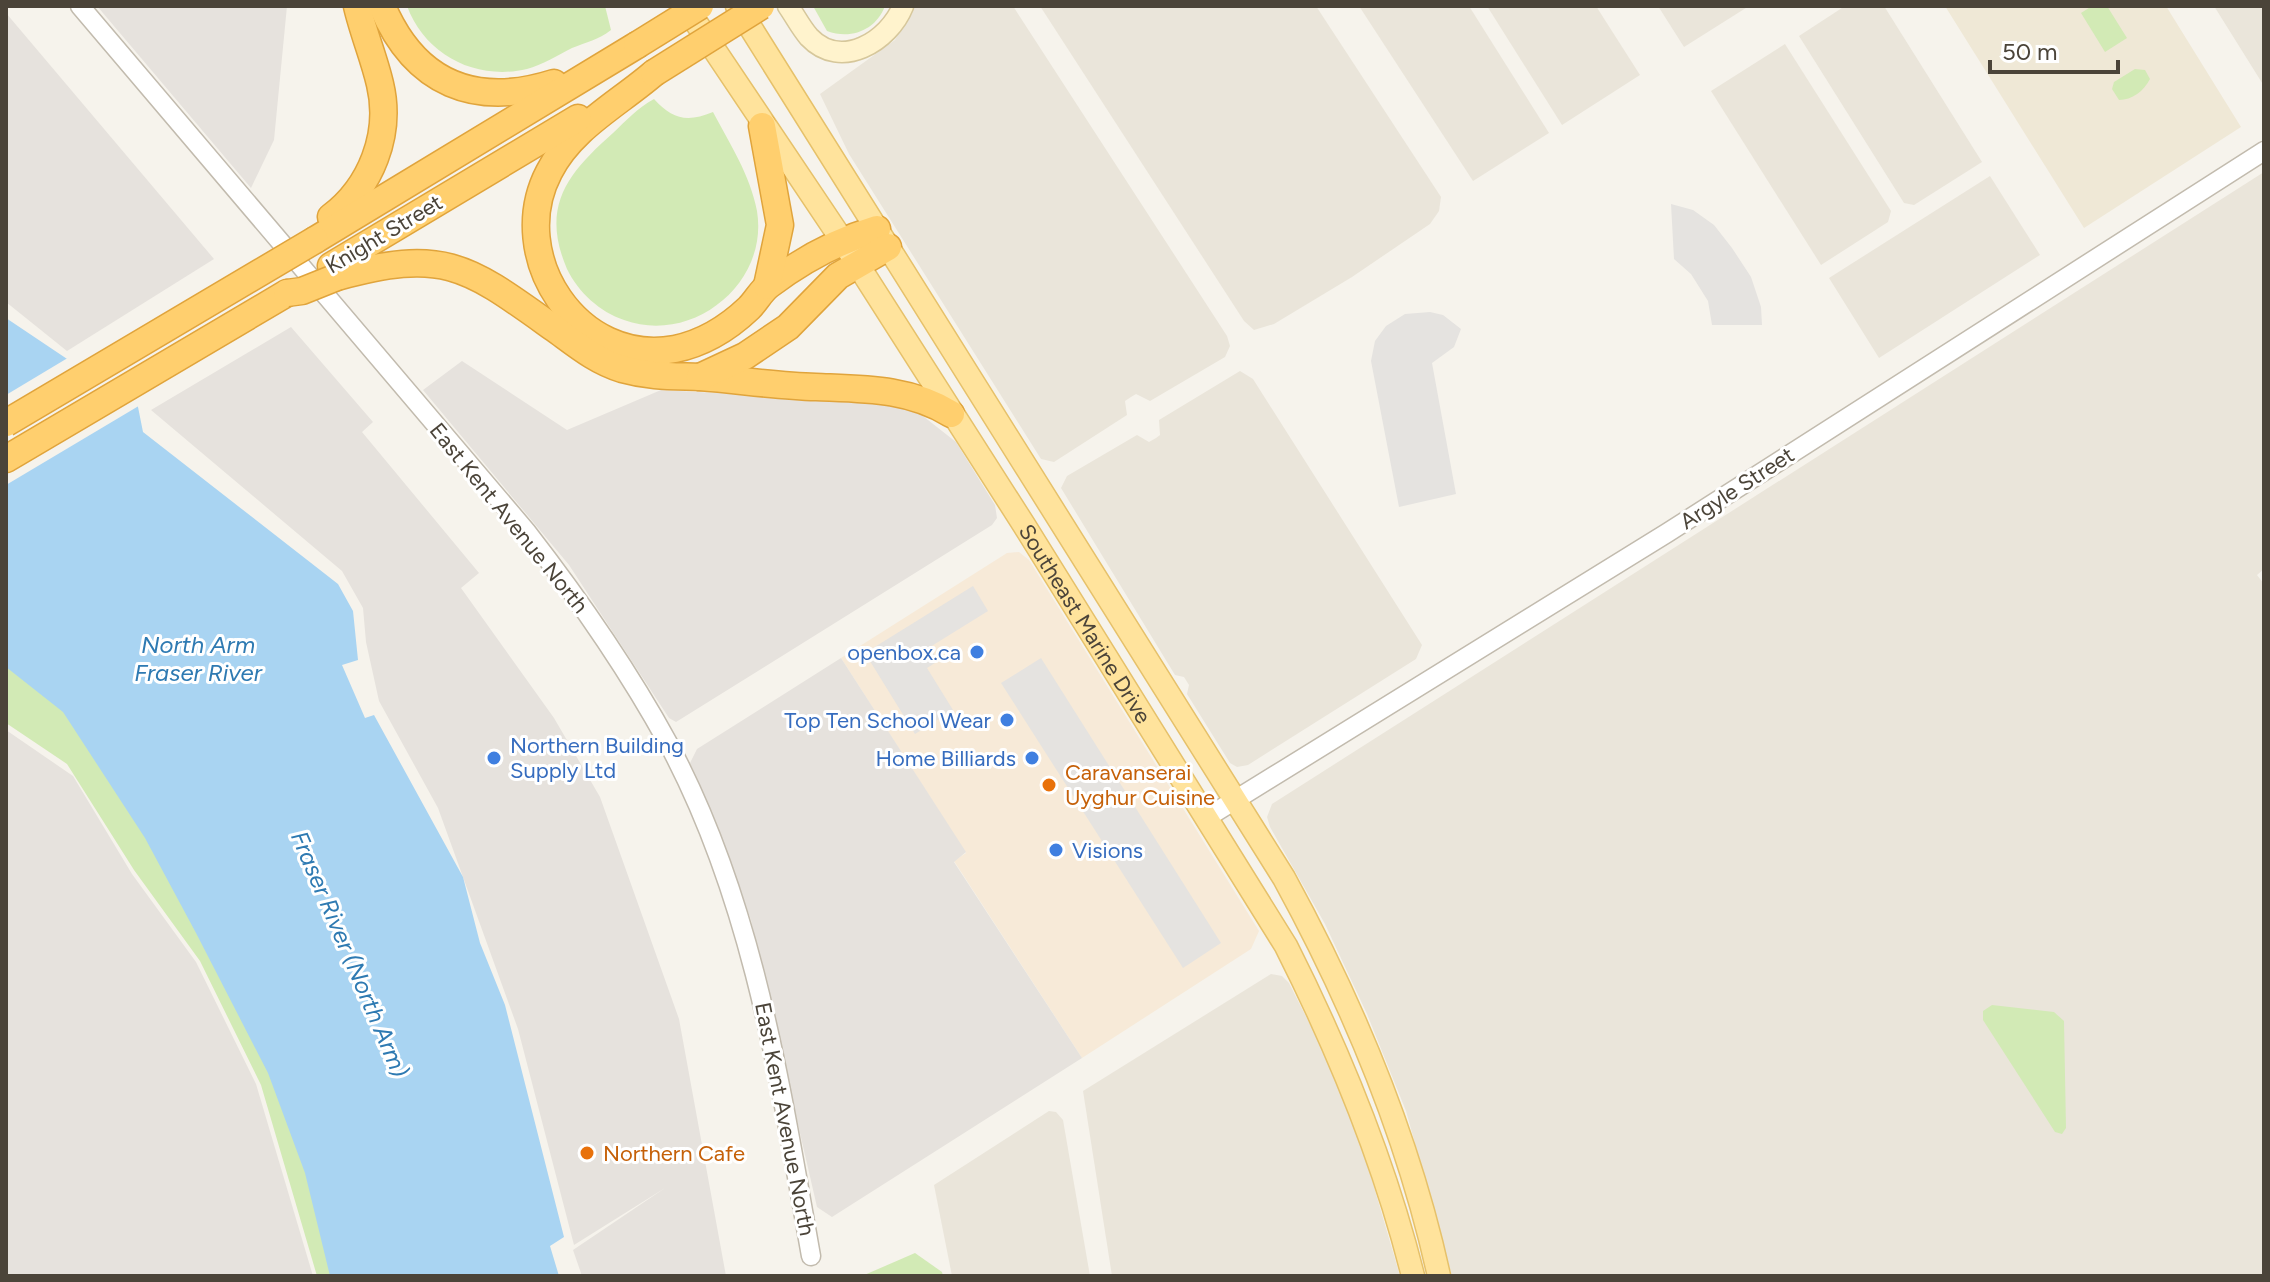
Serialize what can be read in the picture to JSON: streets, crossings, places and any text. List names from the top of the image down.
{
  "streets": {
    "highway": ["Knight Street"],
    "main road": ["Southeast Marine Drive"],
    "street": ["Argyle Street", "East Kent Avenue North"]
  },
  "crossings": [
    ["Argyle Street", "Southeast Marine Drive"]
  ],
  "water": ["North Arm Fraser River", "Fraser River (North Arm)"],
  "places": [
    "openbox.ca",
    "Top Ten School Wear",
    "Northern Building Supply Ltd",
    "Home Billiards",
    "Caravanserai Uyghur Cuisine",
    "Visions",
    "Northern Cafe"
  ],
  "scale_bar": "50 m"
}
